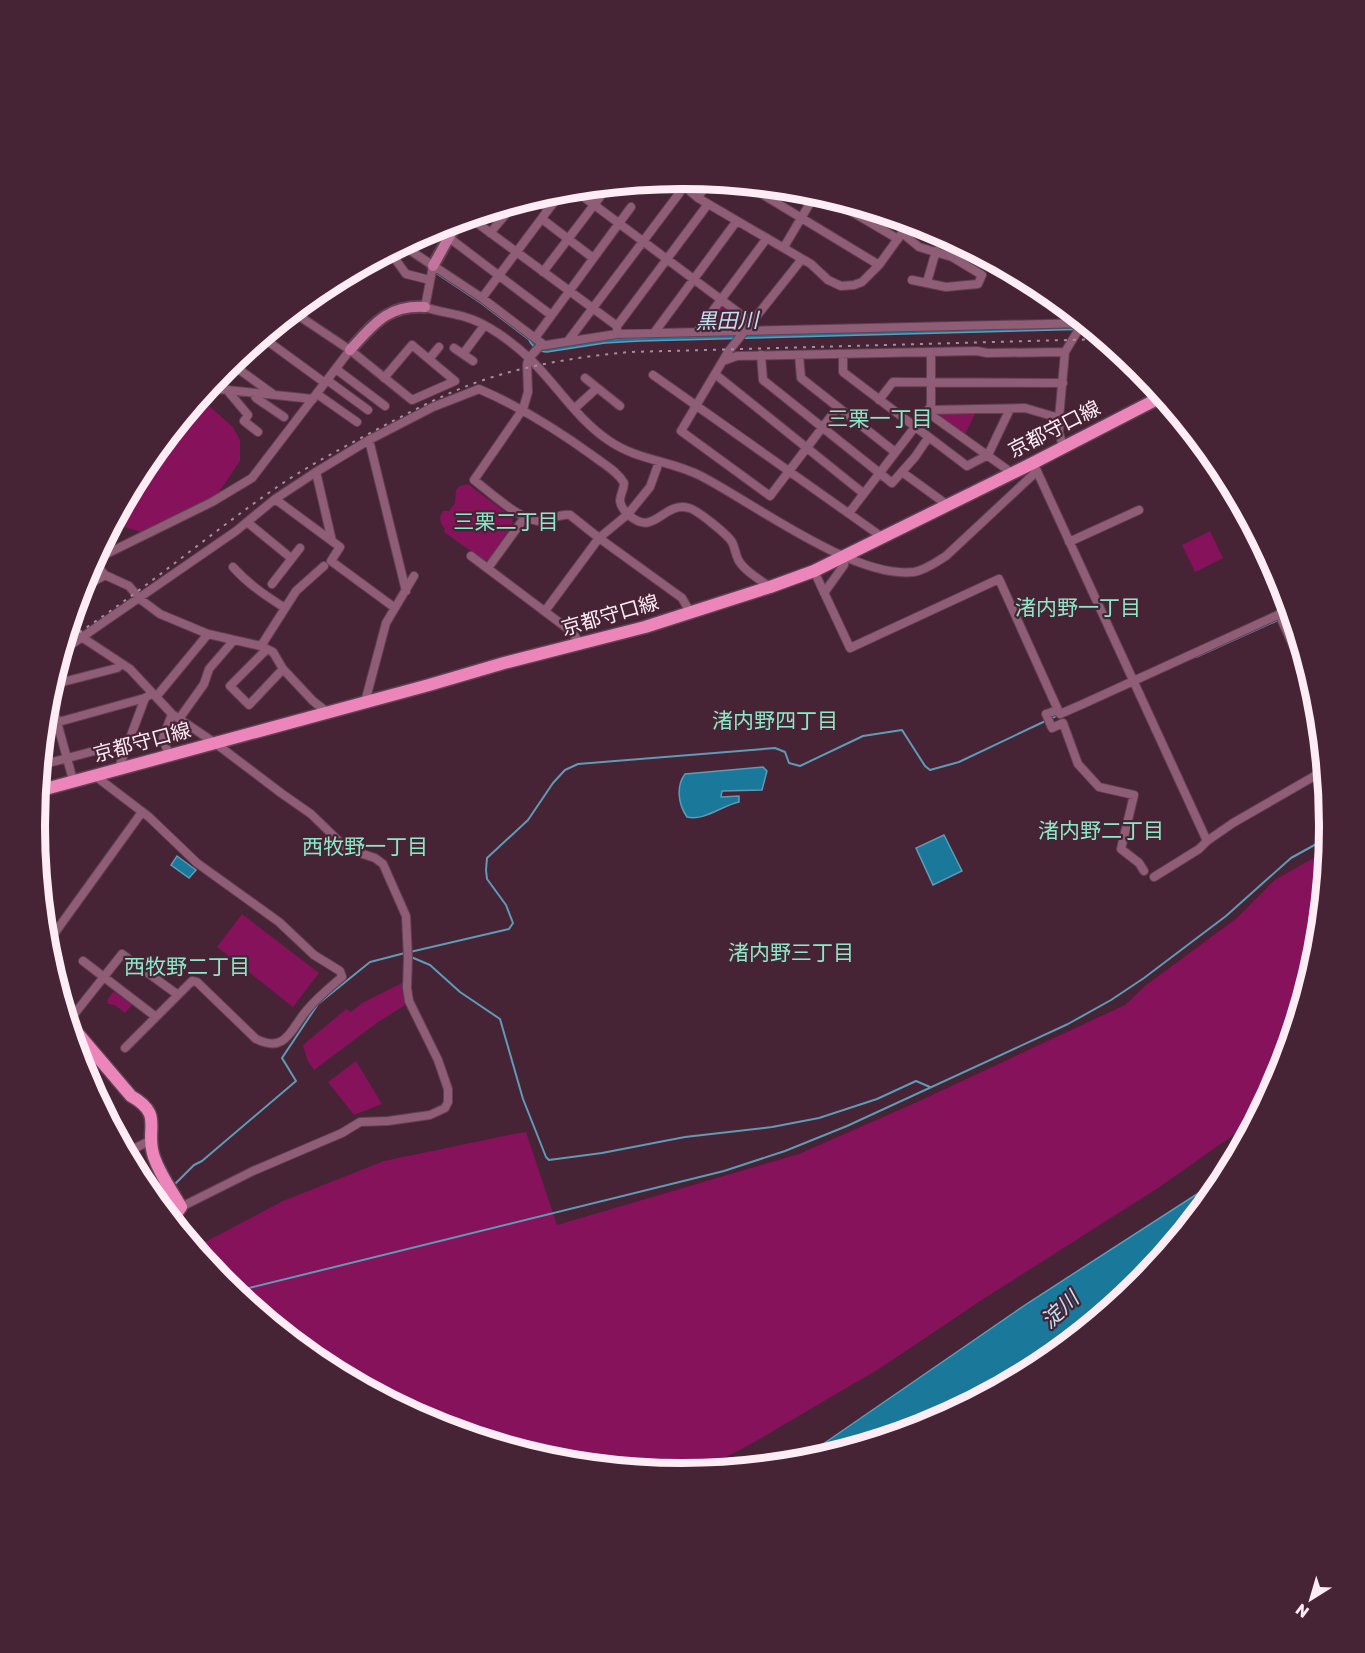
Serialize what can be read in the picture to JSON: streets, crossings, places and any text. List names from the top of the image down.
{
  "streets": {
    "main road": ["京都守口線"]
  },
  "districts": [
    "三栗一丁目",
    "三栗二丁目",
    "渚内野一丁目",
    "渚内野四丁目",
    "渚内野二丁目",
    "西牧野一丁目",
    "渚内野三丁目",
    "西牧野二丁目"
  ],
  "water": ["黒田川", "淀川"],
  "north": "bottom left"
}
